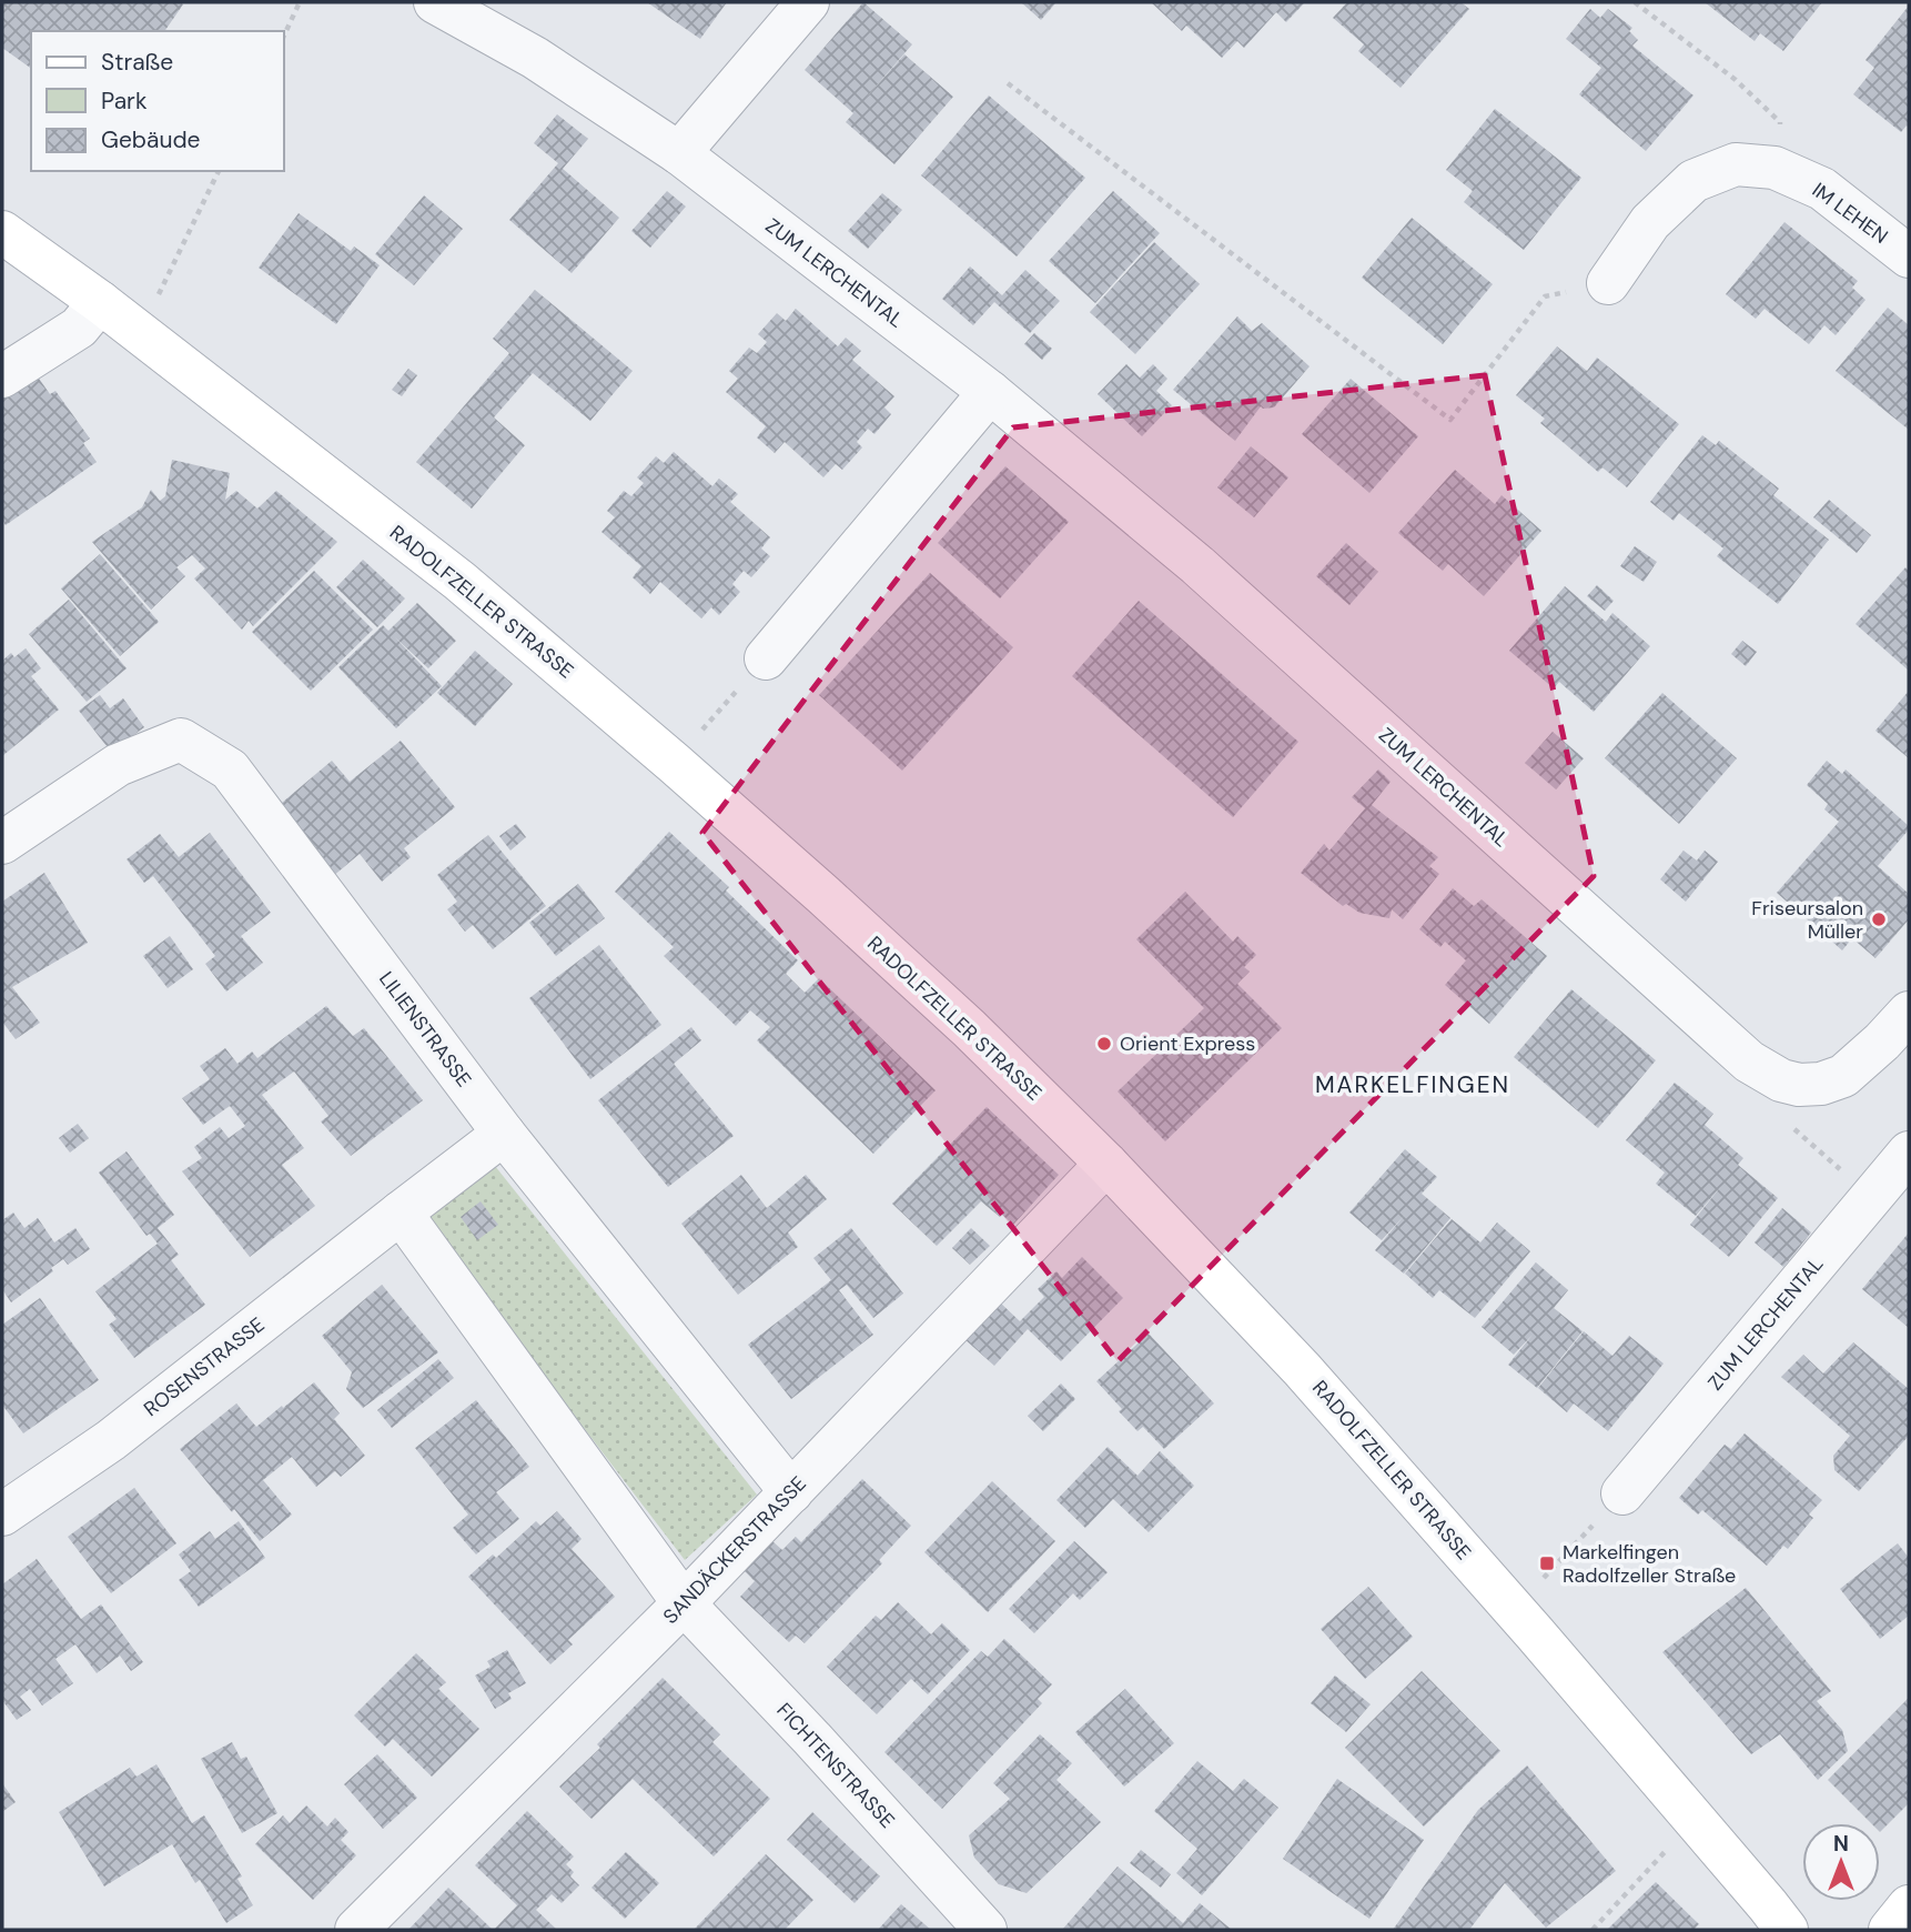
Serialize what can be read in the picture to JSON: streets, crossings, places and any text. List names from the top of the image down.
{
  "streets": {
    "street": [
      "IM LEHEN",
      "ZUM LERCHENTAL",
      "RADOLFZELLER STRASSE",
      "LILIENSTRASSE",
      "ROSENSTRASSE",
      "SANDÄCKERSTRASSE",
      "FICHTENSTRASSE"
    ]
  },
  "crossings": [
    ["RADOLFZELLER STRASSE", "SANDÄCKERSTRASSE"],
    ["LILIENSTRASSE", "ROSENSTRASSE"],
    ["LILIENSTRASSE", "SANDÄCKERSTRASSE"],
    ["SANDÄCKERSTRASSE", "FICHTENSTRASSE"]
  ],
  "districts": ["MARKELFINGEN"],
  "places": {
    "other": ["Friseursalon Müller", "Orient Express"],
    "transit": ["Markelfingen Radolfzeller Straße"]
  },
  "legend": ["Straße", "Park", "Gebäude"],
  "north": "top"
}
